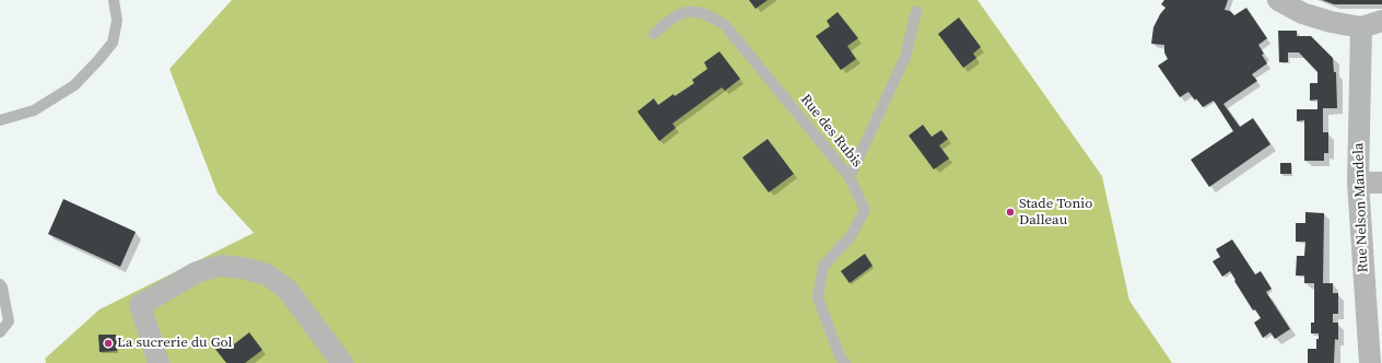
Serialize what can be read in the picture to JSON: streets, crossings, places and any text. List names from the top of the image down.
{
  "streets": {
    "street": ["Rue Nelson Mandela"],
    "lane": ["Rue des Rubis"]
  },
  "places": ["Stade Tonio Dalleau", "La sucrerie du Gol"]
}
